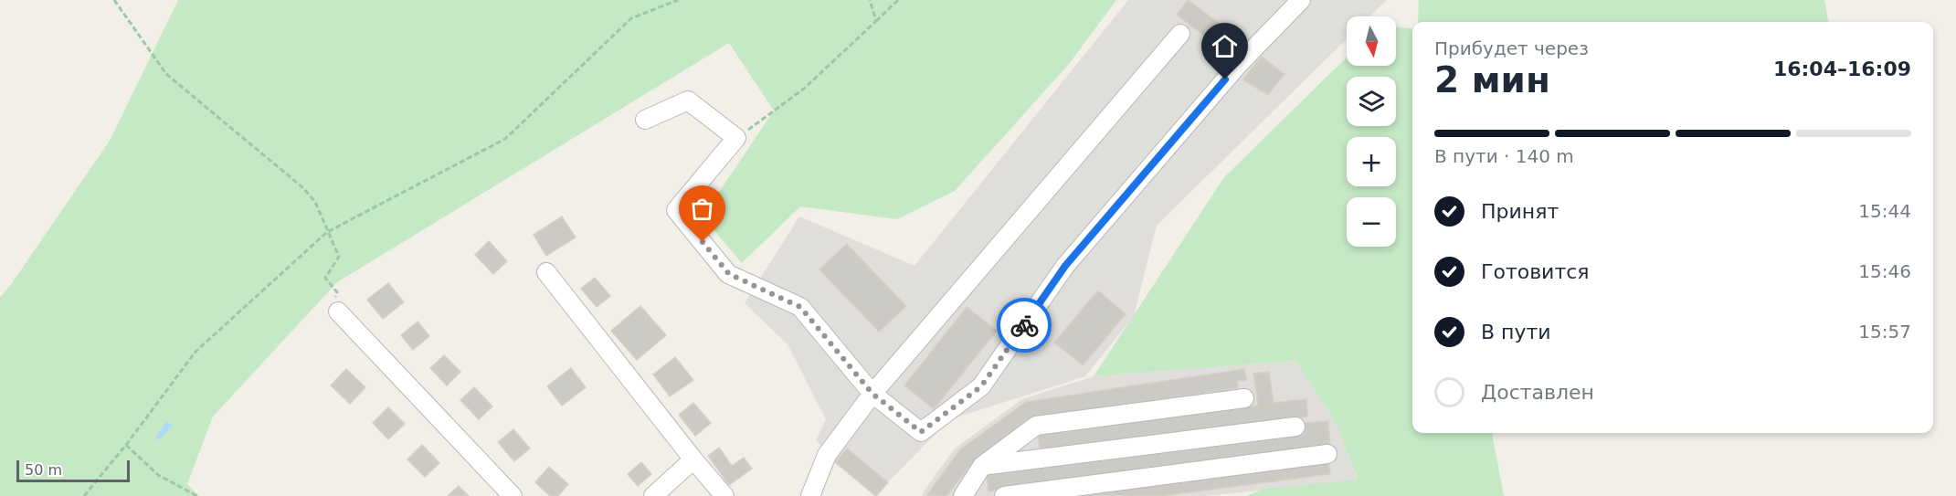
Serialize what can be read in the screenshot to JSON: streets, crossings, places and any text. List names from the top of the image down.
{
  "scale_bar": "50 m",
  "north": "bottom",
  "page": {
    "map_buttons": ["+", "−"],
    "heading": ["2 мин", "Прибудет через", "16:04–16:09"],
    "bar": "В пути · 140 m",
    "list": [
      ["Принят", "15:44"],
      ["Готовится", "15:46"],
      ["В пути", "15:57"],
      "Доставлен"
    ],
    "scale": "50 m"
  }
}
